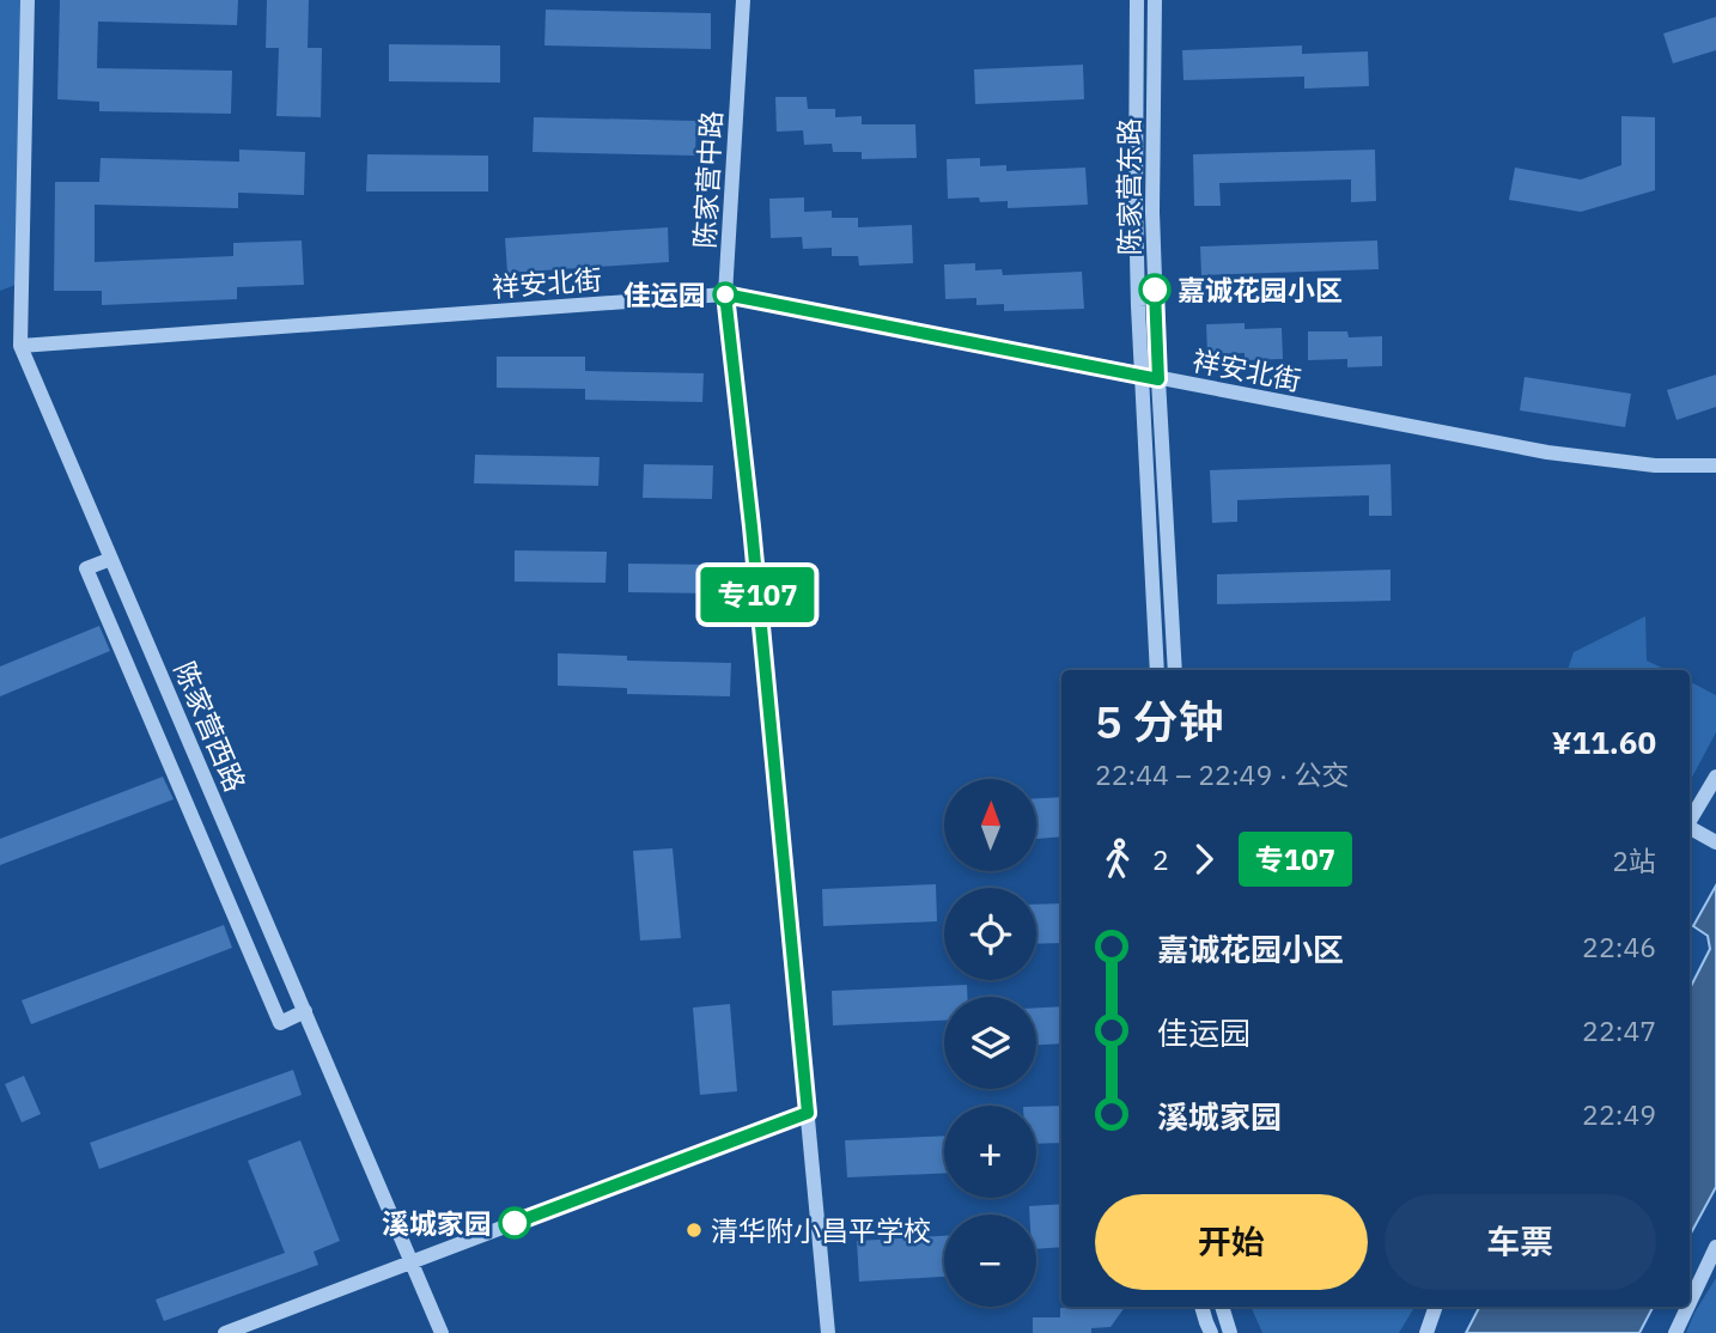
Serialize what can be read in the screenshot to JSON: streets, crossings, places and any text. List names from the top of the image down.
{
  "streets": {
    "street": [
      "陈家营中路",
      "陈家营东路",
      "祥安北街",
      "陈家营西路"
    ]
  },
  "crossings": [
    ["陈家营中路", "祥安北街"],
    ["陈家营东路", "祥安北街"],
    ["祥安北街", "陈家营西路"]
  ],
  "places": [
    "嘉诚花园小区",
    "佳运园",
    "溪城家园",
    "清华附小昌平学校"
  ],
  "lines": ["bus line 专107"],
  "north": "top",
  "page": {
    "on_map": "专107",
    "heading": ["5 分钟", "22:44 – 22:49 · 公交", "¥11.60"],
    "map_buttons": ["+", "−"],
    "legs": ["2", "专107", "2站"],
    "list": [
      {
        "name": "嘉诚花园小区",
        "value": "22:46"
      },
      {
        "name": "佳运园",
        "value": "22:47"
      },
      {
        "name": "溪城家园",
        "value": "22:49"
      }
    ],
    "buttons": ["开始", "车票"]
  }
}
